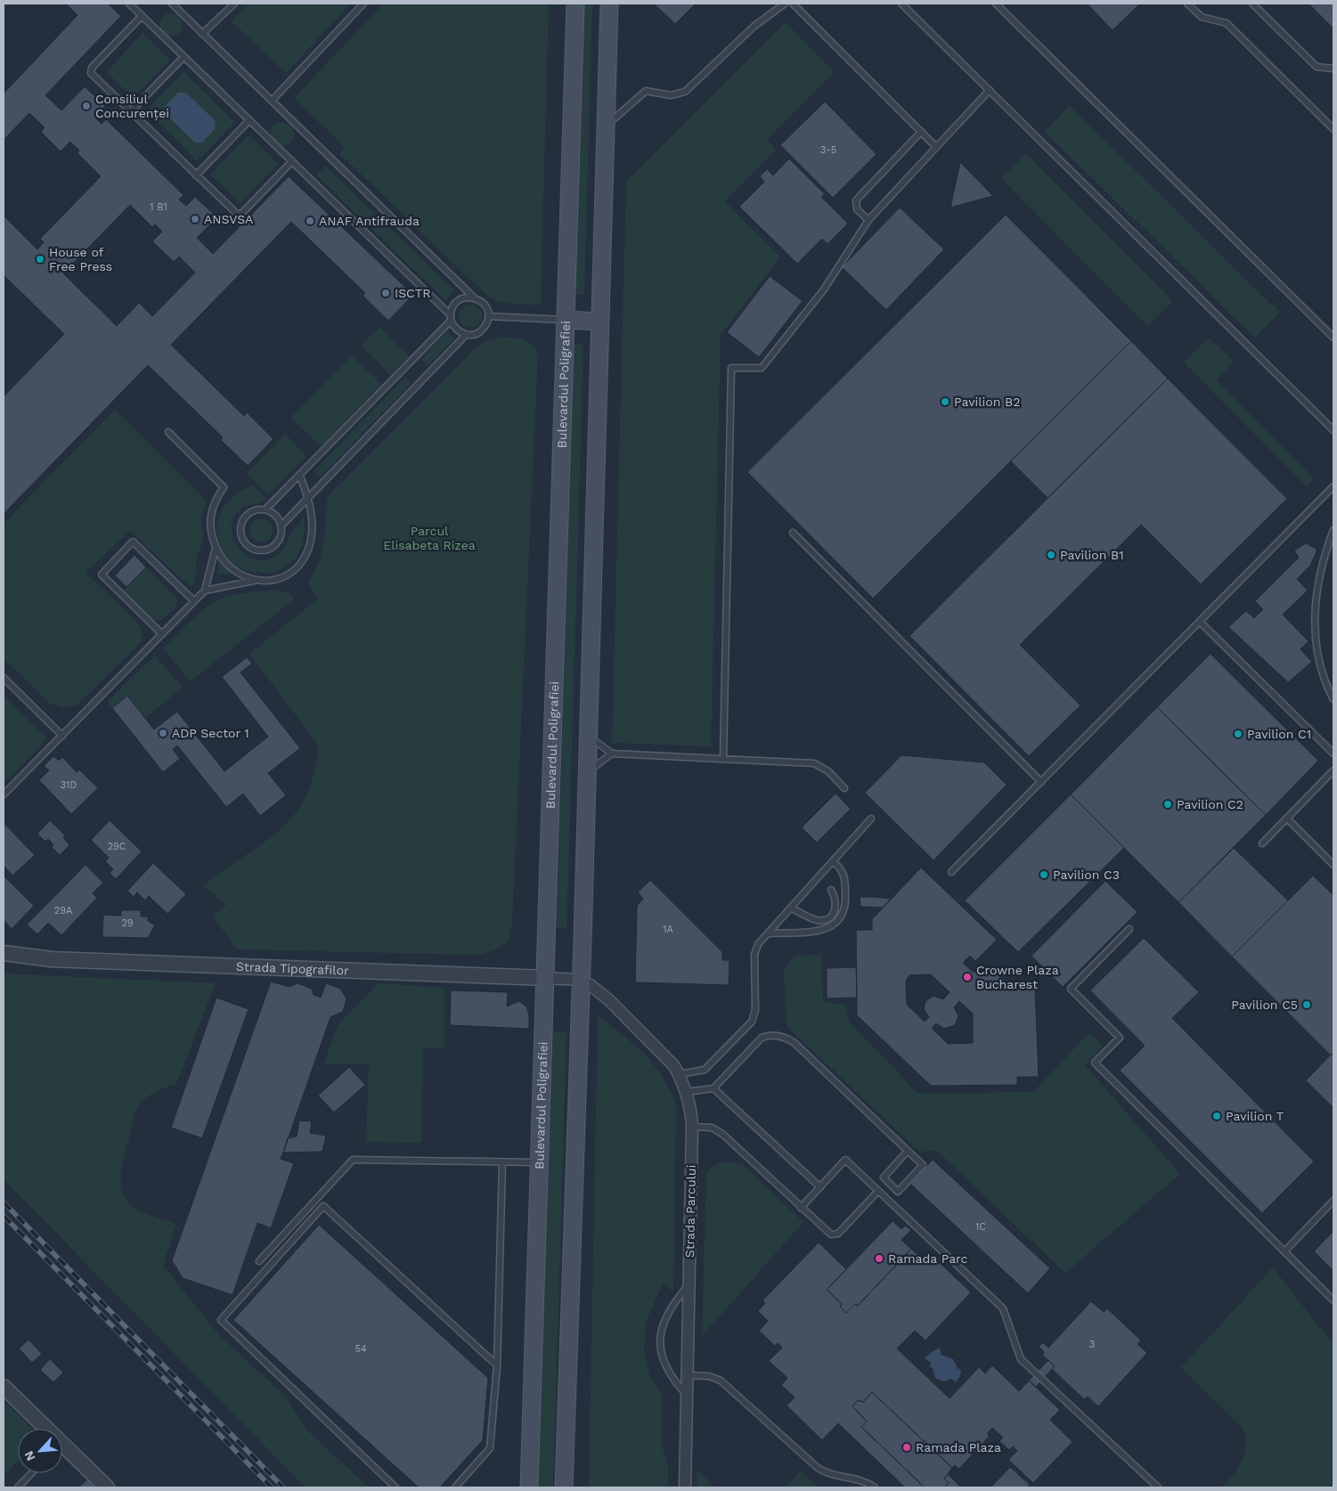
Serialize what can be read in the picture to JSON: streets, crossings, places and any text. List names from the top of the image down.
{
  "streets": {
    "main road": ["Bulevardul Poligrafiei"],
    "street": ["Strada Tipografilor", "Strada Parcului"]
  },
  "crossings": [
    ["Bulevardul Poligrafiei", "Strada Tipografilor"],
    ["Strada Tipografilor", "Strada Parcului"]
  ],
  "parks": ["Parcul Elisabeta Rizea"],
  "places": [
    "Consiliul Concurenței",
    "ANSVSA",
    "ANAF Antifrauda",
    "House of Free Press",
    "ISCTR",
    "Pavilion B2",
    "Pavilion B1",
    "ADP Sector 1",
    "Pavilion C1",
    "Pavilion C2",
    "Pavilion C3",
    "Crowne Plaza Bucharest",
    "Pavilion C5",
    "Pavilion T",
    "Ramada Parc",
    "Ramada Plaza"
  ],
  "house_numbers": [
    "3-5",
    "1 B1",
    "31D",
    "29C",
    "29A",
    "29",
    "1A",
    "1C",
    "3",
    "54"
  ],
  "north": "bottom left"
}
